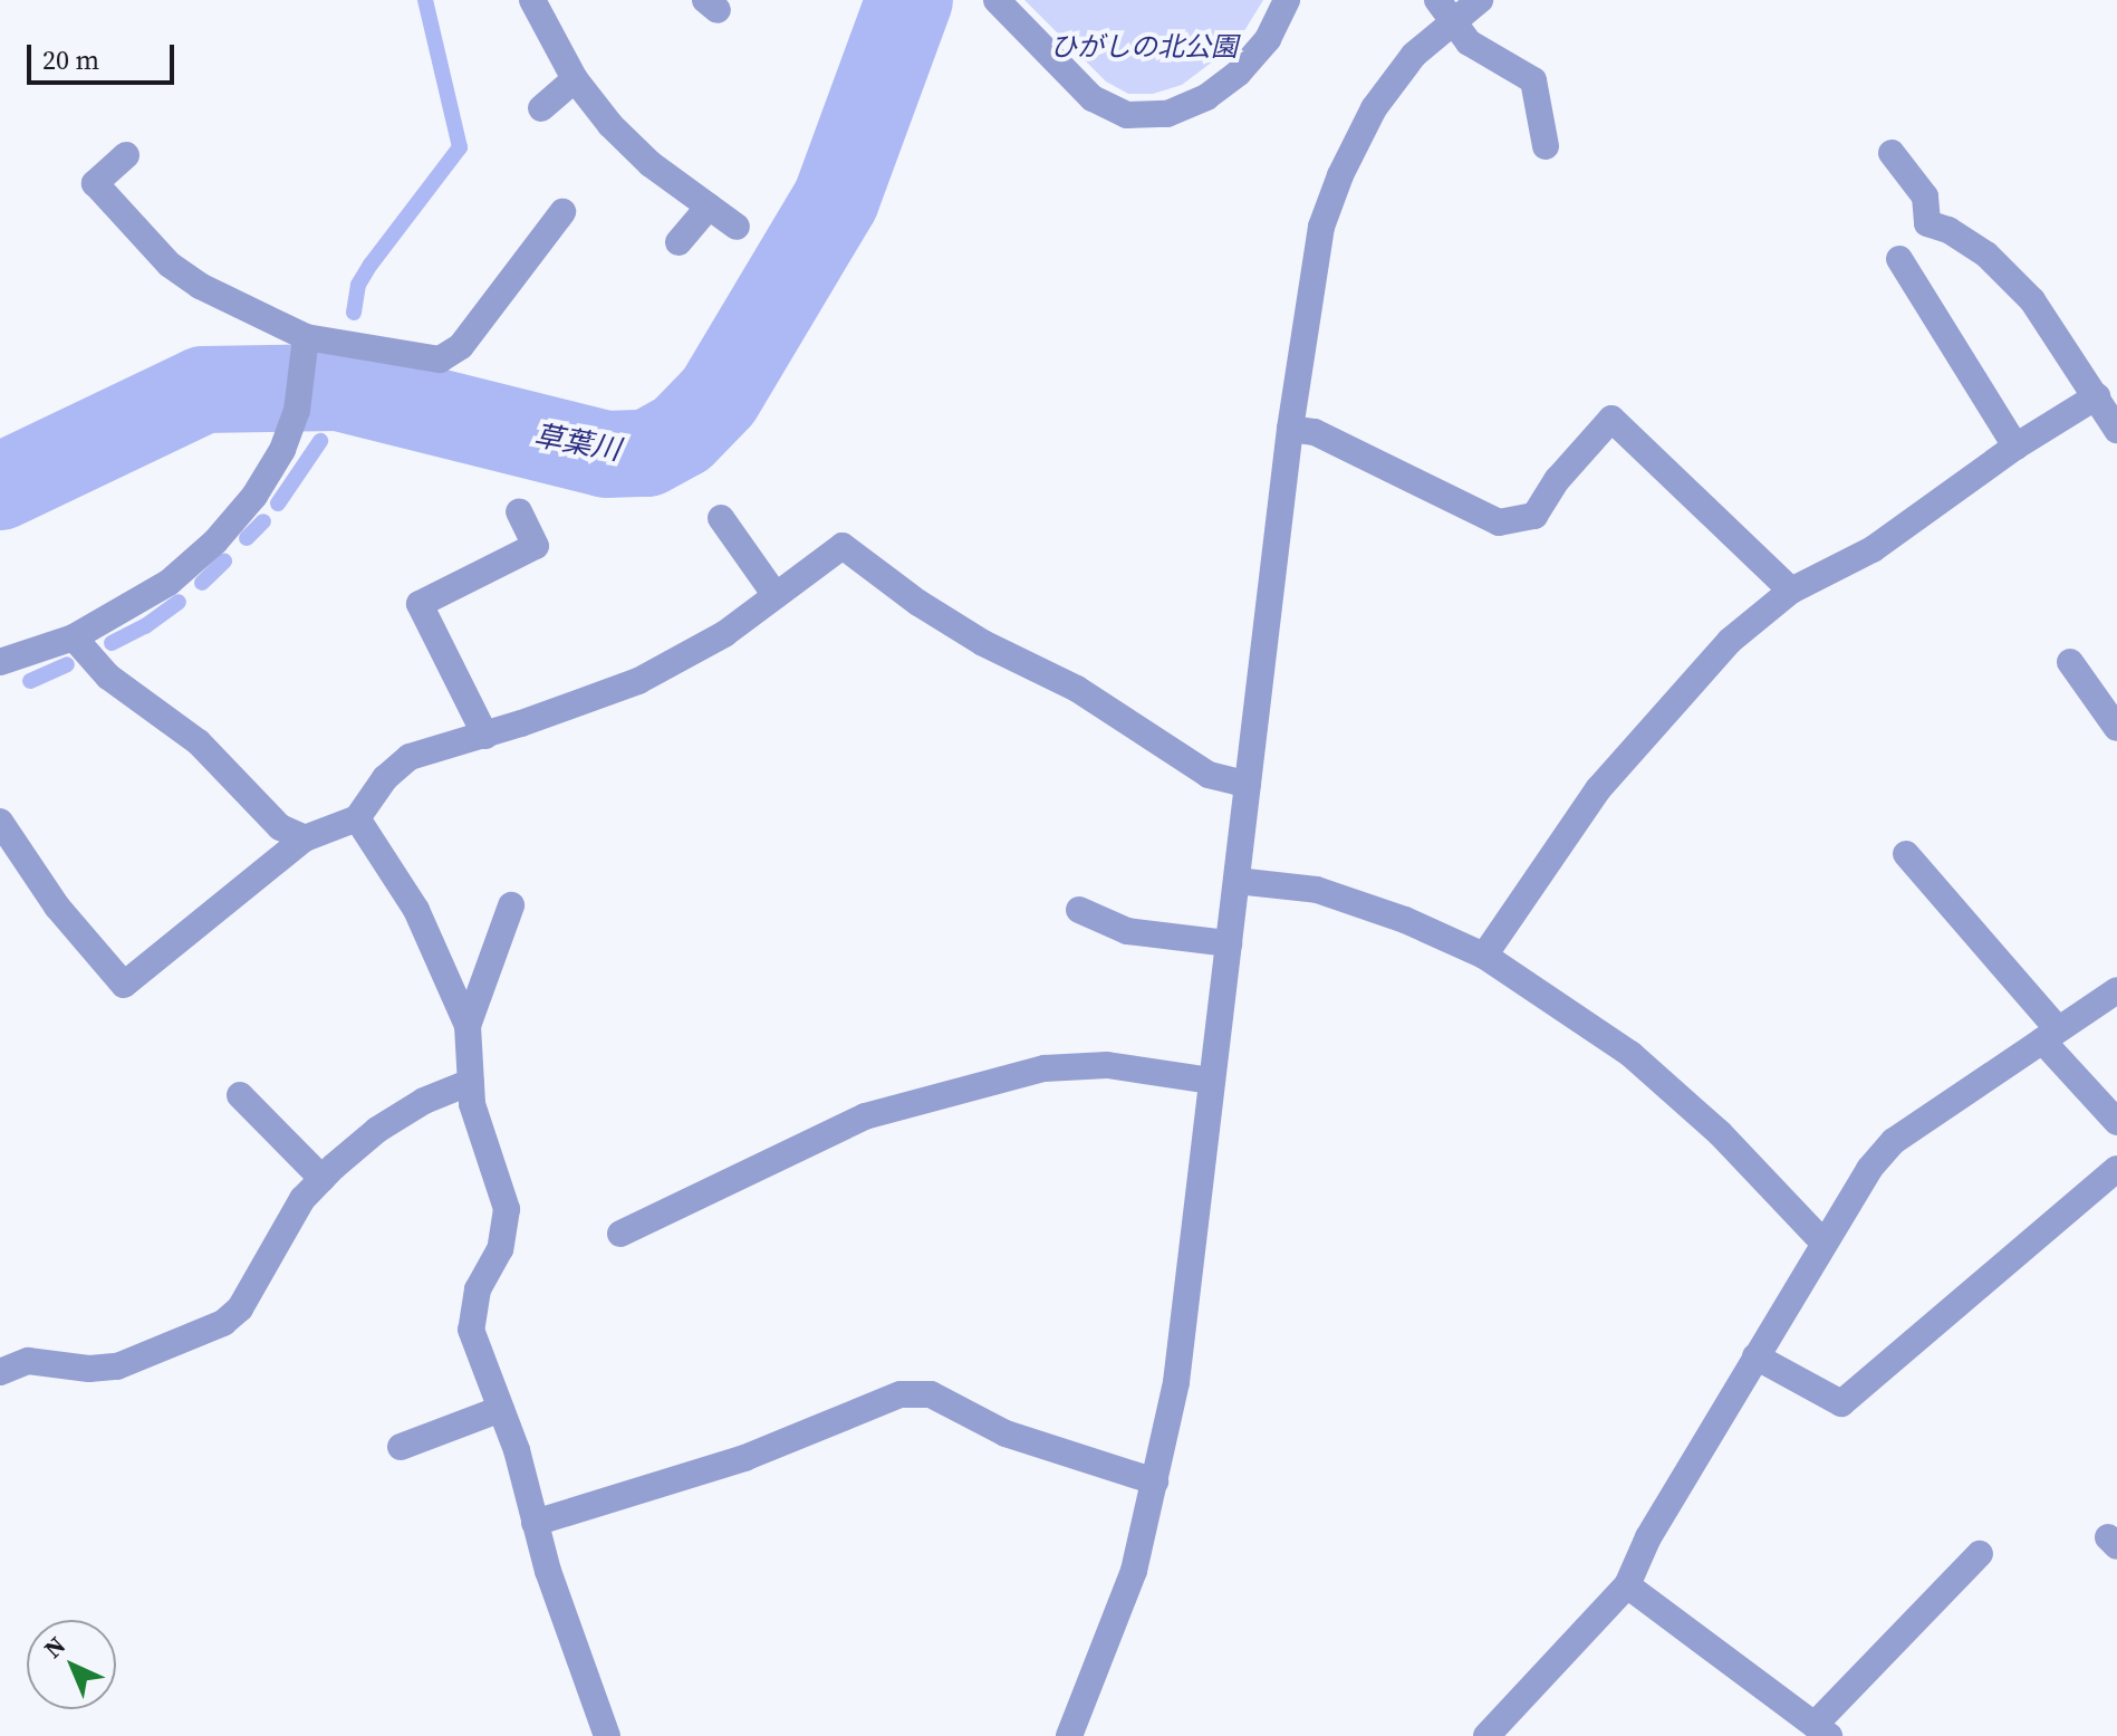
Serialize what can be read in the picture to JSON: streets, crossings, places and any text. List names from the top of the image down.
{
  "water": ["草葉川"],
  "parks": ["ひがしの北公園"],
  "scale_bar": "20 m",
  "north": "top left"
}
